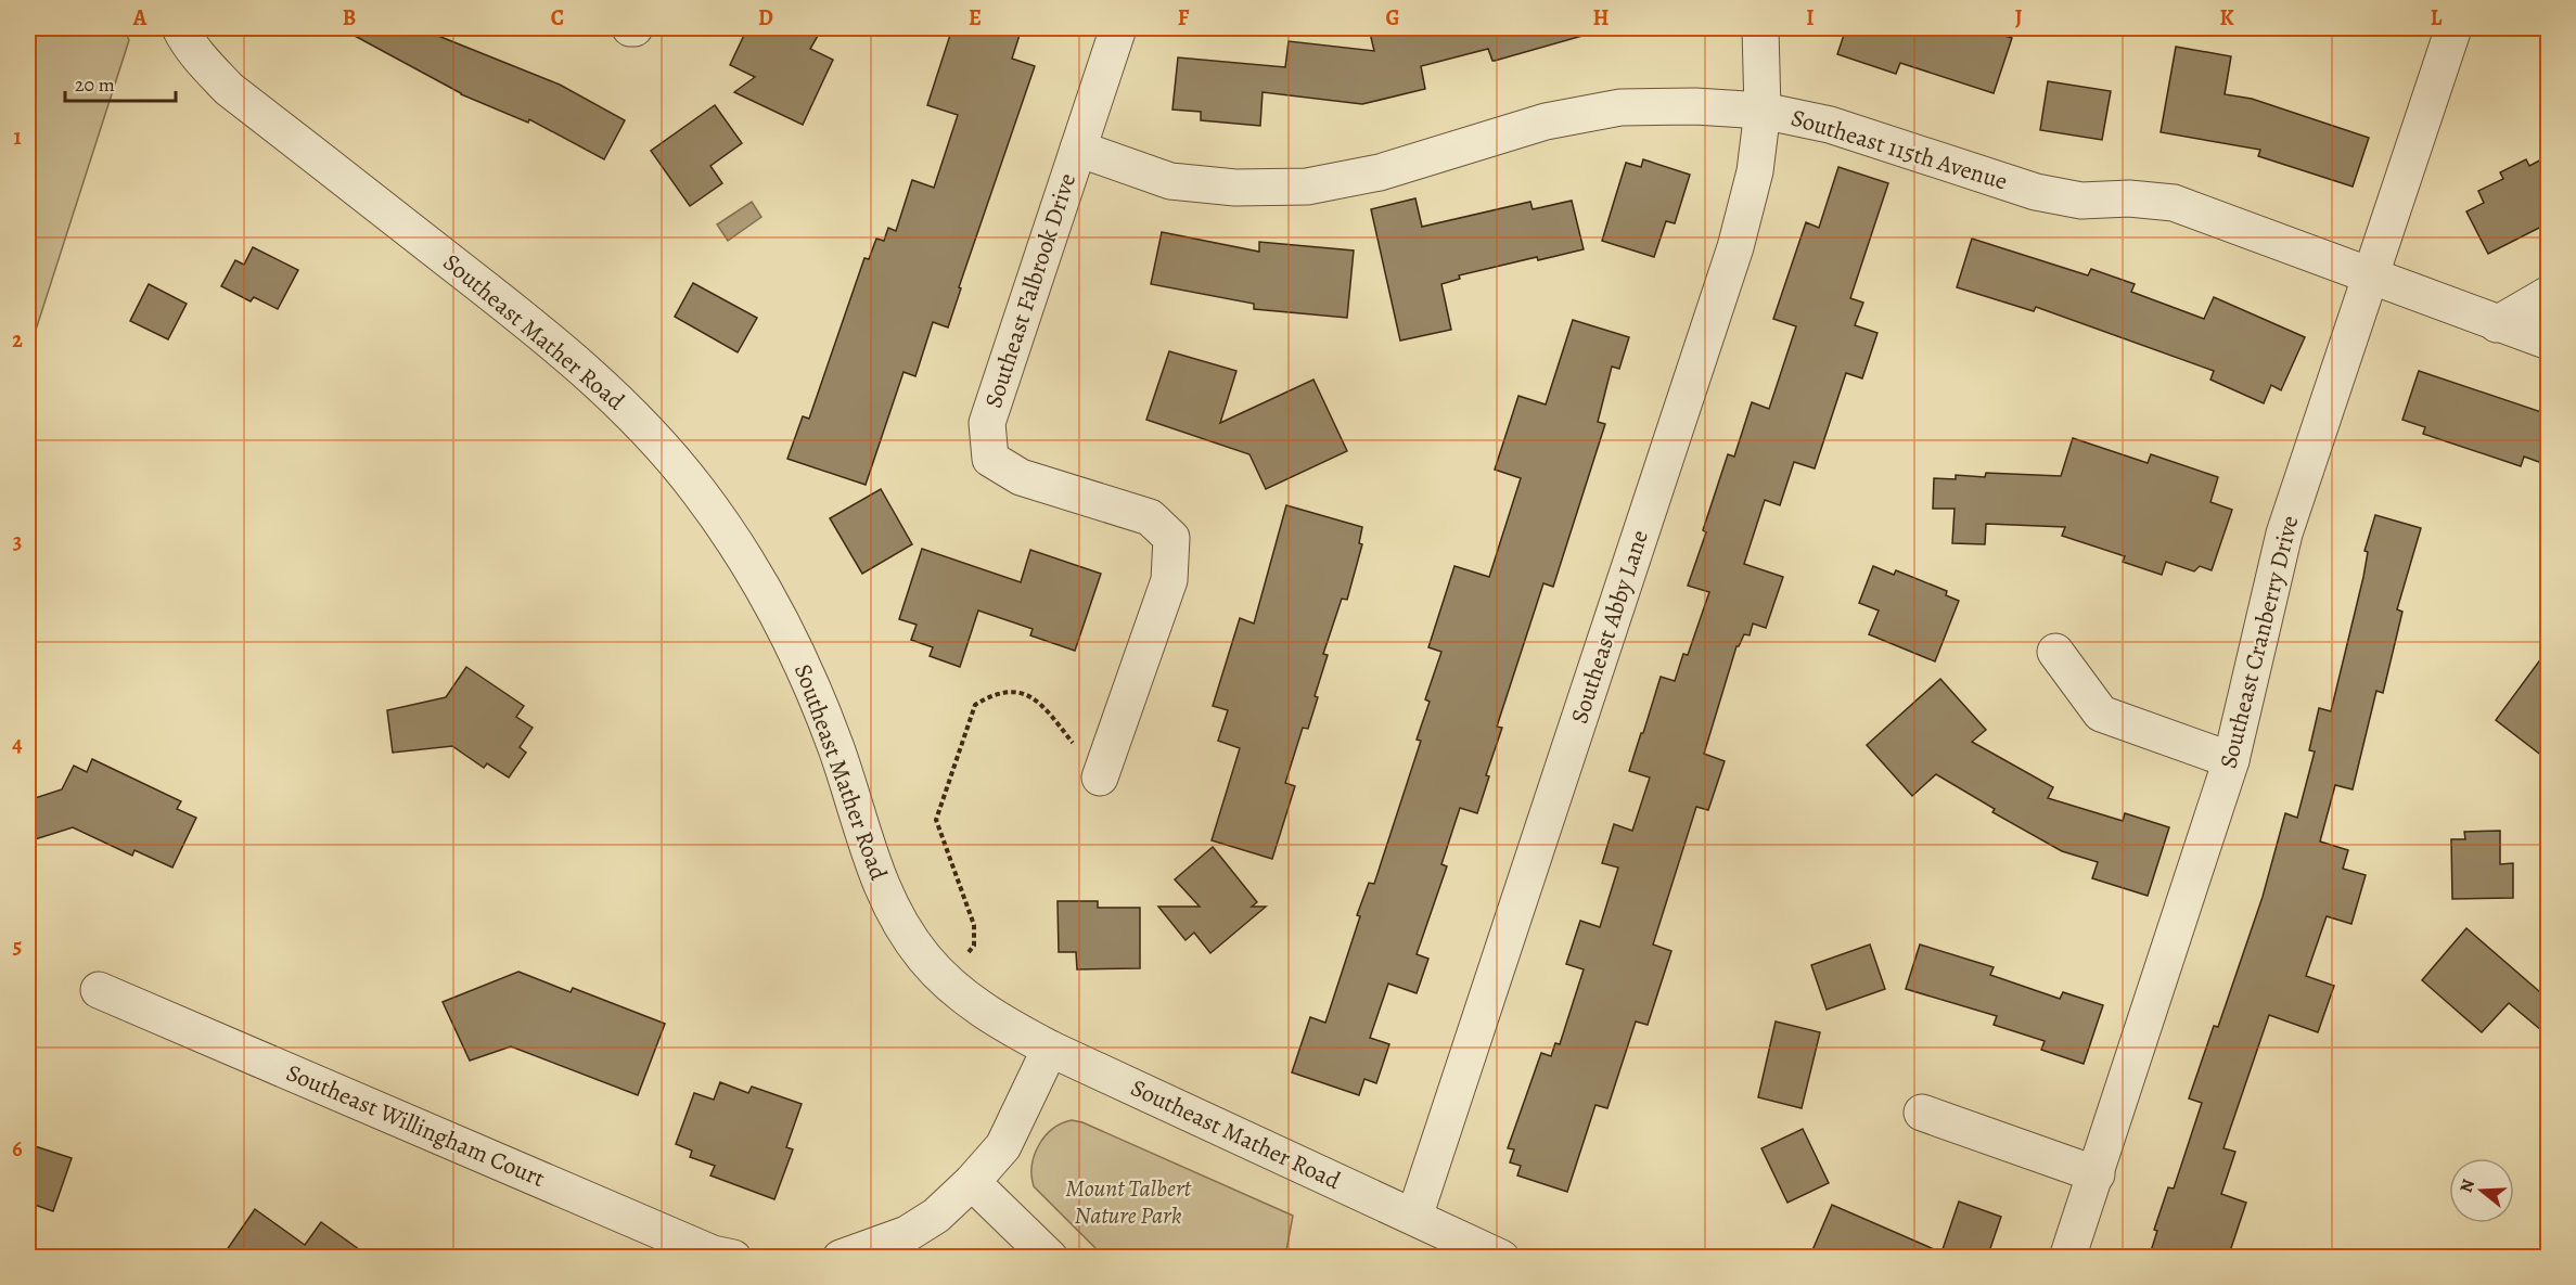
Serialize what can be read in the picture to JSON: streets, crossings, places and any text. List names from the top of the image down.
{
  "streets": {
    "street": [
      "Southeast 115th Avenue",
      "Southeast Falbrook Drive",
      "Southeast Mather Road",
      "Southeast Abby Lane",
      "Southeast Cranberry Drive",
      "Southeast Willingham Court"
    ]
  },
  "crossings": [
    ["Southeast 115th Avenue", "Southeast Falbrook Drive"],
    ["Southeast 115th Avenue", "Southeast Abby Lane"],
    ["Southeast 115th Avenue", "Southeast Cranberry Drive"],
    ["Southeast Mather Road", "Southeast Abby Lane"]
  ],
  "parks": ["Mount Talbert Nature Park"],
  "scale_bar": "20 m",
  "north": "left",
  "grid": {
    "columns": [
      "A",
      "B",
      "C",
      "D",
      "E",
      "F",
      "G",
      "H",
      "I",
      "J",
      "K",
      "L"
    ],
    "rows": [
      "1",
      "2",
      "3",
      "4",
      "5",
      "6"
    ]
  }
}
